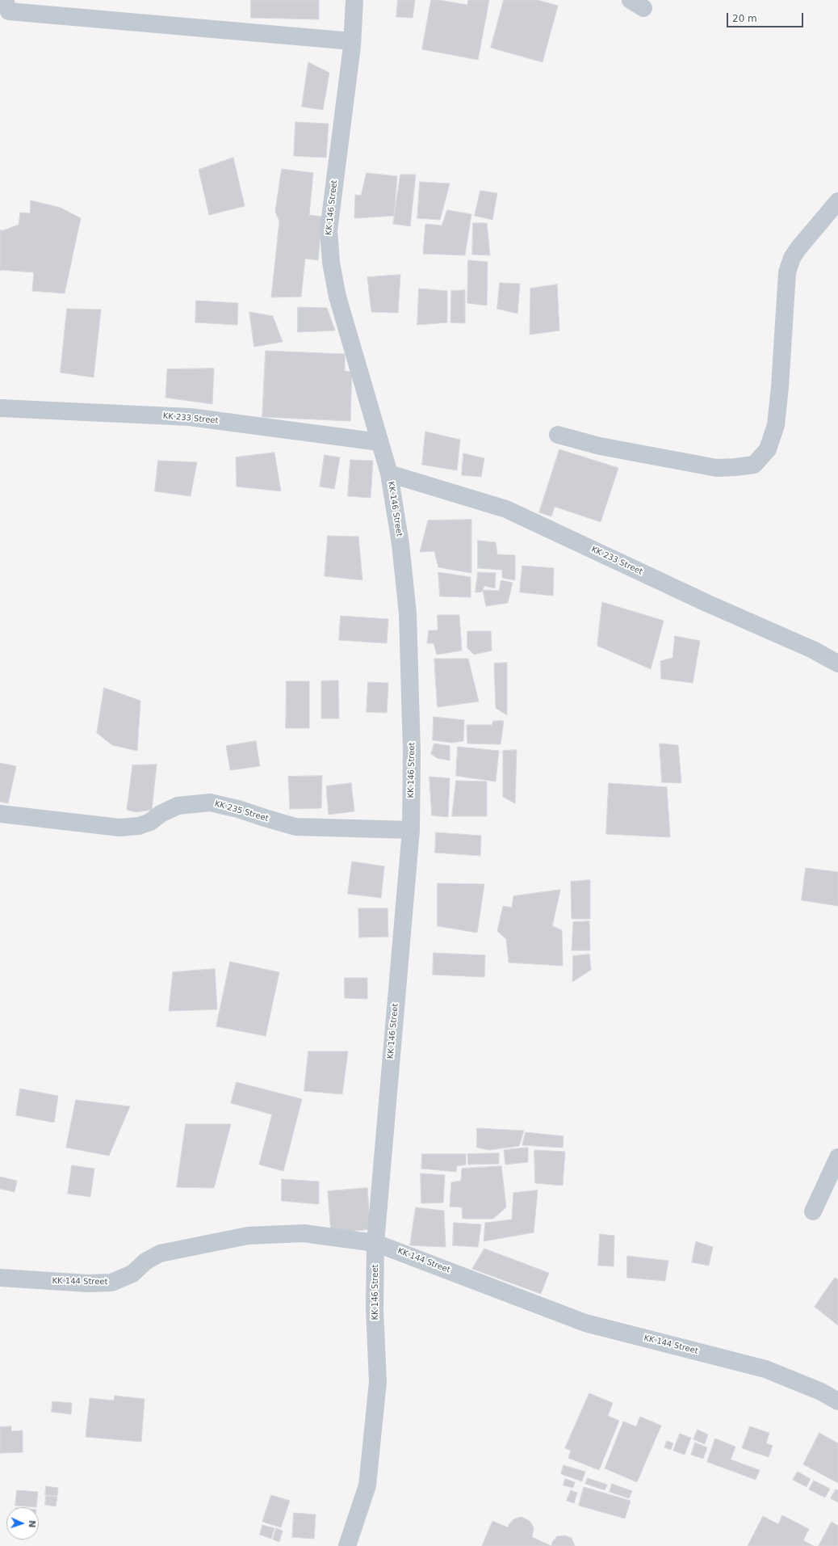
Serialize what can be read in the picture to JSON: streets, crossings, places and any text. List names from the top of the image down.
{
  "streets": {
    "street": [
      "KK 146 Street",
      "KK 233 Street",
      "KK 235 Street",
      "KK 144 Street"
    ]
  },
  "crossings": [
    ["KK 146 Street", "KK 233 Street"],
    ["KK 146 Street", "KK 235 Street"],
    ["KK 146 Street", "KK 144 Street"]
  ],
  "scale_bar": "20 m",
  "north": "right"
}
